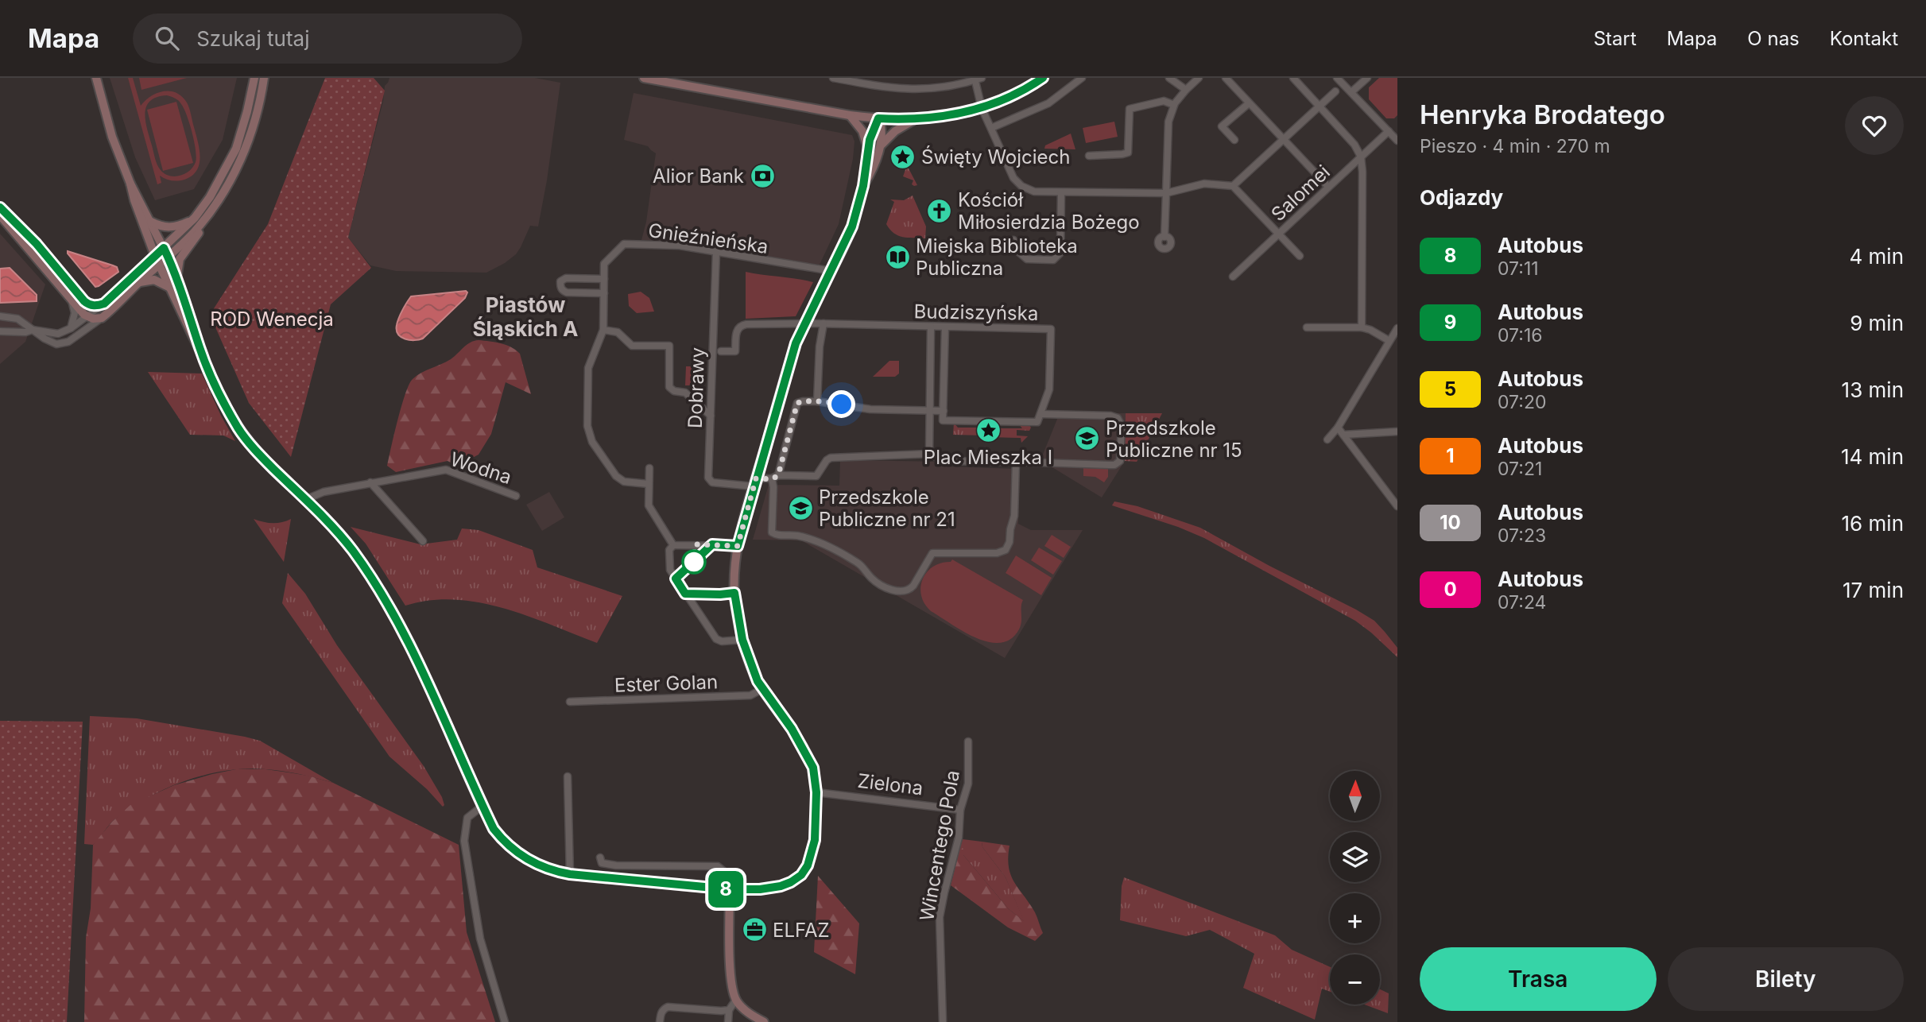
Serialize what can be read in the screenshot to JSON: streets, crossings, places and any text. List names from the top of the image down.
{
  "streets": {
    "street": [
      "Salomei",
      "Gnieźnieńska",
      "Budziszyńska",
      "Dobrawy",
      "Wodna",
      "Ester Golan",
      "Zielona",
      "Wincentego Pola"
    ]
  },
  "crossings": [
    ["Gnieźnieńska", "Dobrawy"],
    ["Zielona", "Wincentego Pola"]
  ],
  "districts": ["Piastów Śląskich A"],
  "parks": ["ROD Wenecja"],
  "places": {
    "place": ["Święty Wojciech", "Plac Mieszka I"],
    "bank": ["Alior Bank"],
    "church": ["Kościół Miłosierdzia Bożego"],
    "library": ["Miejska Biblioteka Publiczna"],
    "school or university": ["Przedszkole Publiczne nr 15", "Przedszkole Publiczne nr 21"],
    "office": ["ELFAZ"]
  },
  "lines": ["bus line 8"],
  "north": "top",
  "page": {
    "header": "Mapa",
    "search": "Szukaj tutaj",
    "nav": [
      "Start",
      "Mapa",
      "O nas",
      "Kontakt"
    ],
    "on_map": "8",
    "heading": [
      ["Henryka Brodatego", "Pieszo · 4 min · 270 m"],
      "Odjazdy"
    ],
    "list": [
      {
        "mark": "8",
        "name": "Autobus",
        "note": "07:11",
        "value": "4 min"
      },
      {
        "mark": "9",
        "name": "Autobus",
        "note": "07:16",
        "value": "9 min"
      },
      {
        "mark": "5",
        "name": "Autobus",
        "note": "07:20",
        "value": "13 min"
      },
      {
        "mark": "1",
        "name": "Autobus",
        "note": "07:21",
        "value": "14 min"
      },
      {
        "mark": "10",
        "name": "Autobus",
        "note": "07:23",
        "value": "16 min"
      },
      {
        "mark": "0",
        "name": "Autobus",
        "note": "07:24",
        "value": "17 min"
      }
    ],
    "map_buttons": ["+", "−"],
    "buttons": ["Trasa", "Bilety"]
  }
}
